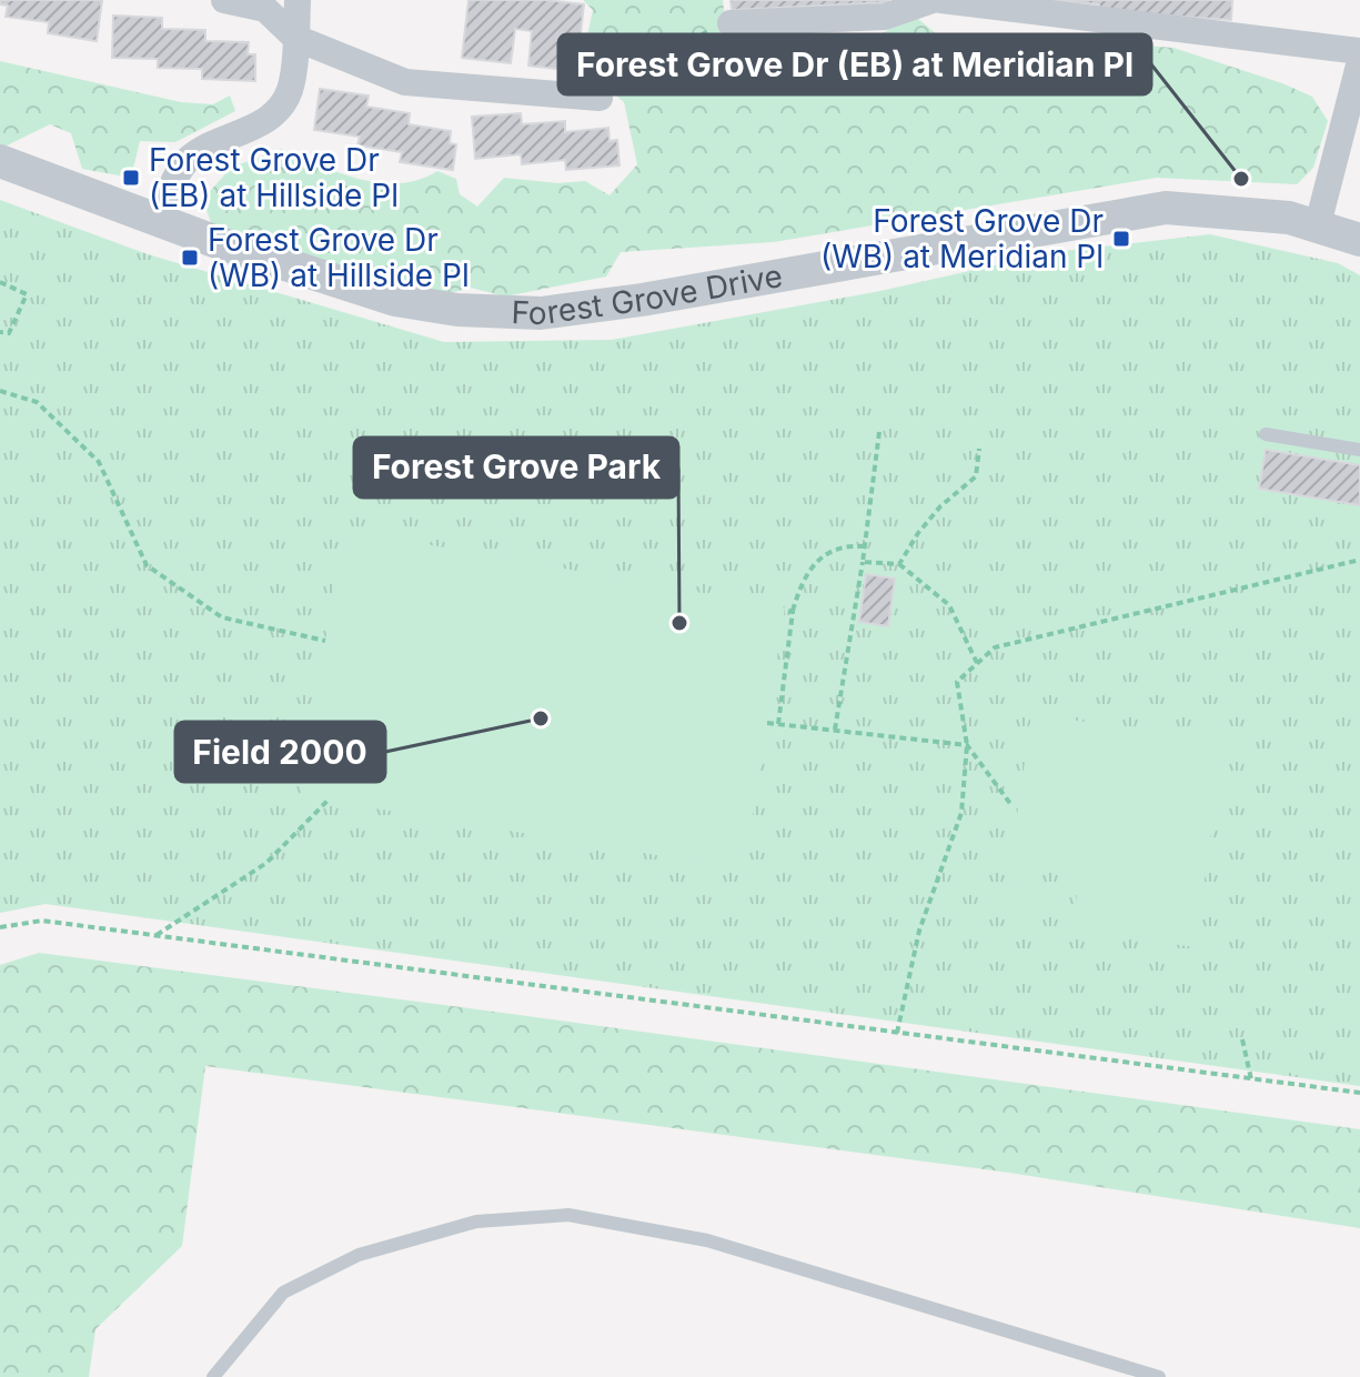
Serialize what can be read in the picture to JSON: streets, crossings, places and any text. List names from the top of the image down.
{
  "streets": {
    "street": ["Forest Grove Drive"]
  },
  "places": {
    "transit": ["Forest Grove Dr (EB) at Hillside Pl", "Forest Grove Dr (WB) at Meridian Pl", "Forest Grove Dr (WB) at Hillside Pl"],
    "other": ["Forest Grove Dr (EB) at Meridian Pl", "Forest Grove Park", "Field 2000"]
  }
}
